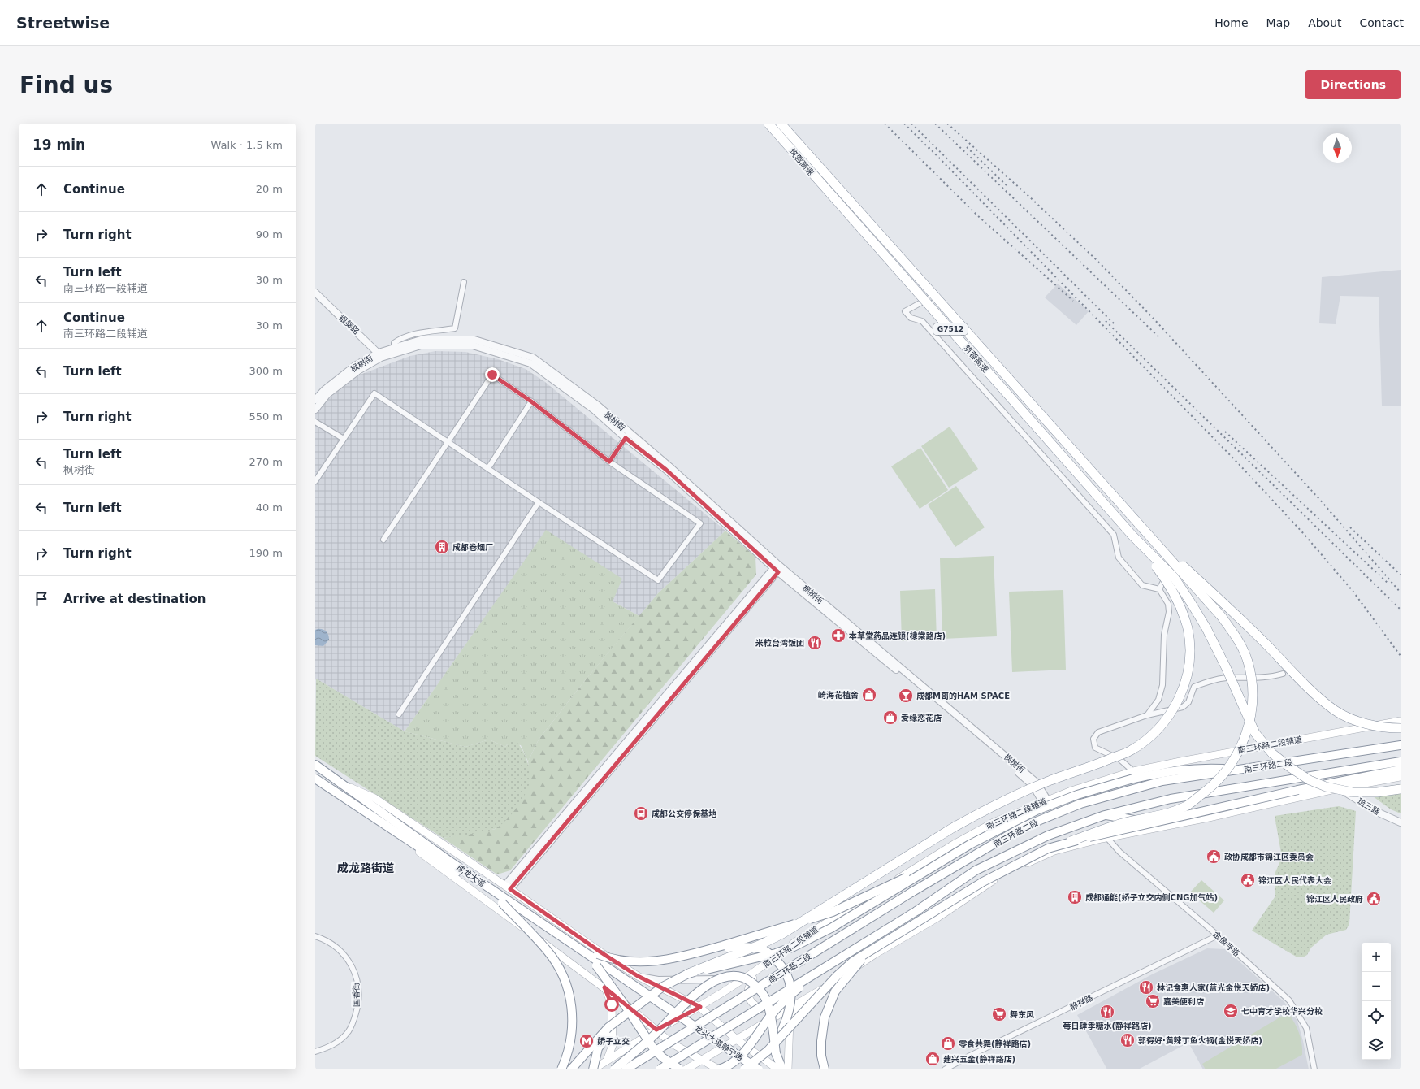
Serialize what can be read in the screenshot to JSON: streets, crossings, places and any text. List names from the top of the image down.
{
  "streets": {
    "highway": [
      "筑蓉高速",
      "G7512",
      "南三环路二段",
      "成龙大道",
      "龙兴大道静宁路"
    ],
    "main road": ["南三环路二段辅道"],
    "street": [
      "银葵路",
      "枫树街",
      "琉三路",
      "金像寺路",
      "国香街",
      "静祥路"
    ]
  },
  "crossings": [
    ["银葵路", "枫树街"],
    ["枫树街", "南三环路二段辅道"],
    ["成龙大道", "龙兴大道静宁路"],
    ["金像寺路", "静祥路"]
  ],
  "districts": ["成龙路街道"],
  "places": {
    "building": ["成都卷烟厂", "成都通能(娇子立交内侧CNG加气站)"],
    "pharmacy": ["本草堂药品连锁(棣棠路店)"],
    "restaurant": [
      "米粒台湾饭团",
      "林记食惠人家(蓝光金悦天娇店)",
      "莓日肆季糖水(静祥路店)",
      "郭得好·黄辣丁鱼火锅(金悦天娇店)"
    ],
    "shop": [
      "崎海花植舍",
      "爱缘恋花店",
      "零食共舞(静祥路店)",
      "建兴五金(静祥路店)"
    ],
    "bar": ["成都M哥的HAM SPACE"],
    "bus stop": ["成都公交停保基地"],
    "public building": ["政协成都市锦江区委员会", "锦江区人民代表大会", "锦江区人民政府"],
    "supermarket": ["嘉美便利店", "舞东风"],
    "school or university": ["七中育才学校华兴分校"],
    "metro station": ["娇子立交"]
  },
  "north": "bottom",
  "page": {
    "header": "Streetwise",
    "nav": [
      "Home",
      "Map",
      "About",
      "Contact"
    ],
    "buttons": "Directions",
    "title": "Find us",
    "heading": ["19 min", "Walk · 1.5 km"],
    "list": [
      ["Continue", "20 m"],
      ["Turn right", "90 m"],
      ["Turn left", "南三环路一段辅道", "30 m"],
      ["Continue", "南三环路二段辅道", "30 m"],
      ["Turn left", "300 m"],
      ["Turn right", "550 m"],
      ["Turn left", "枫树街", "270 m"],
      ["Turn left", "40 m"],
      ["Turn right", "190 m"],
      "Arrive at destination"
    ],
    "map_buttons": ["+", "−"]
  }
}
